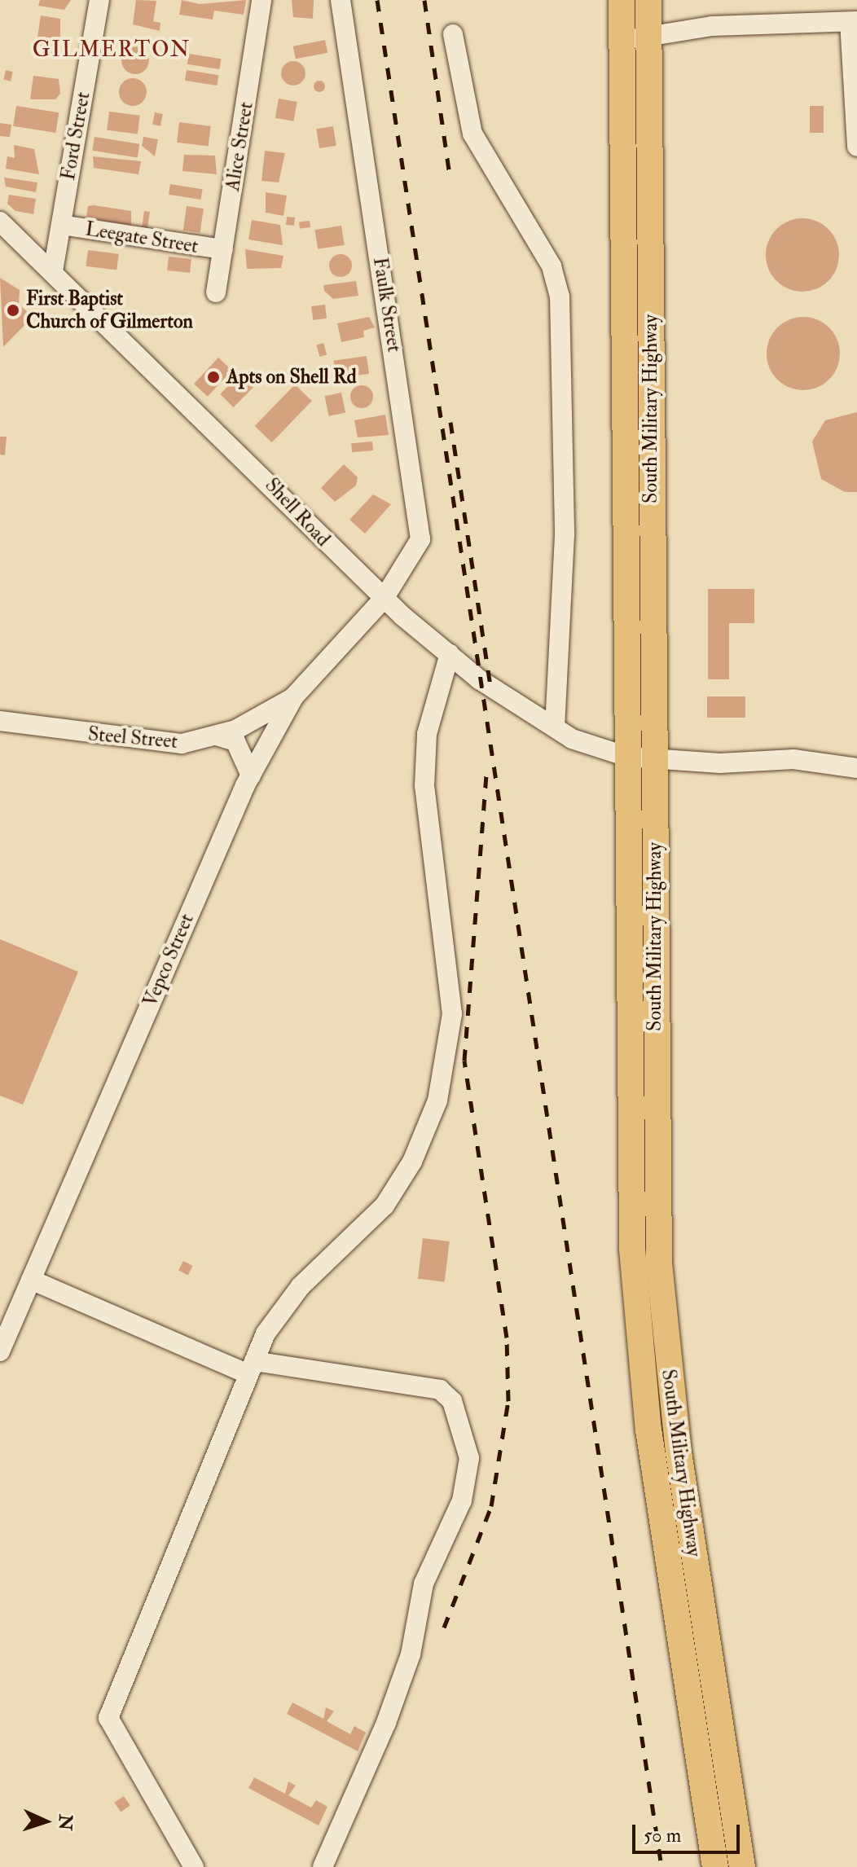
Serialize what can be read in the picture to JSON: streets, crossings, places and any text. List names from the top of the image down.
{
  "streets": {
    "main road": ["South Military Highway"],
    "street": [
      "Ford Street",
      "Alice Street",
      "Leegate Street",
      "Faulk Street",
      "Shell Road",
      "Steel Street",
      "Vepco Street"
    ]
  },
  "crossings": [
    ["Ford Street", "Leegate Street"],
    ["Ford Street", "Shell Road"],
    ["Alice Street", "Leegate Street"],
    ["Faulk Street", "Shell Road"],
    ["Faulk Street", "Vepco Street"],
    ["South Military Highway", "Shell Road"],
    ["Shell Road", "Vepco Street"],
    ["Steel Street", "Vepco Street"]
  ],
  "districts": ["GILMERTON"],
  "places": ["First Baptist Church of Gilmerton", "Apts on Shell Rd"],
  "scale_bar": "50 m",
  "north": "right"
}
